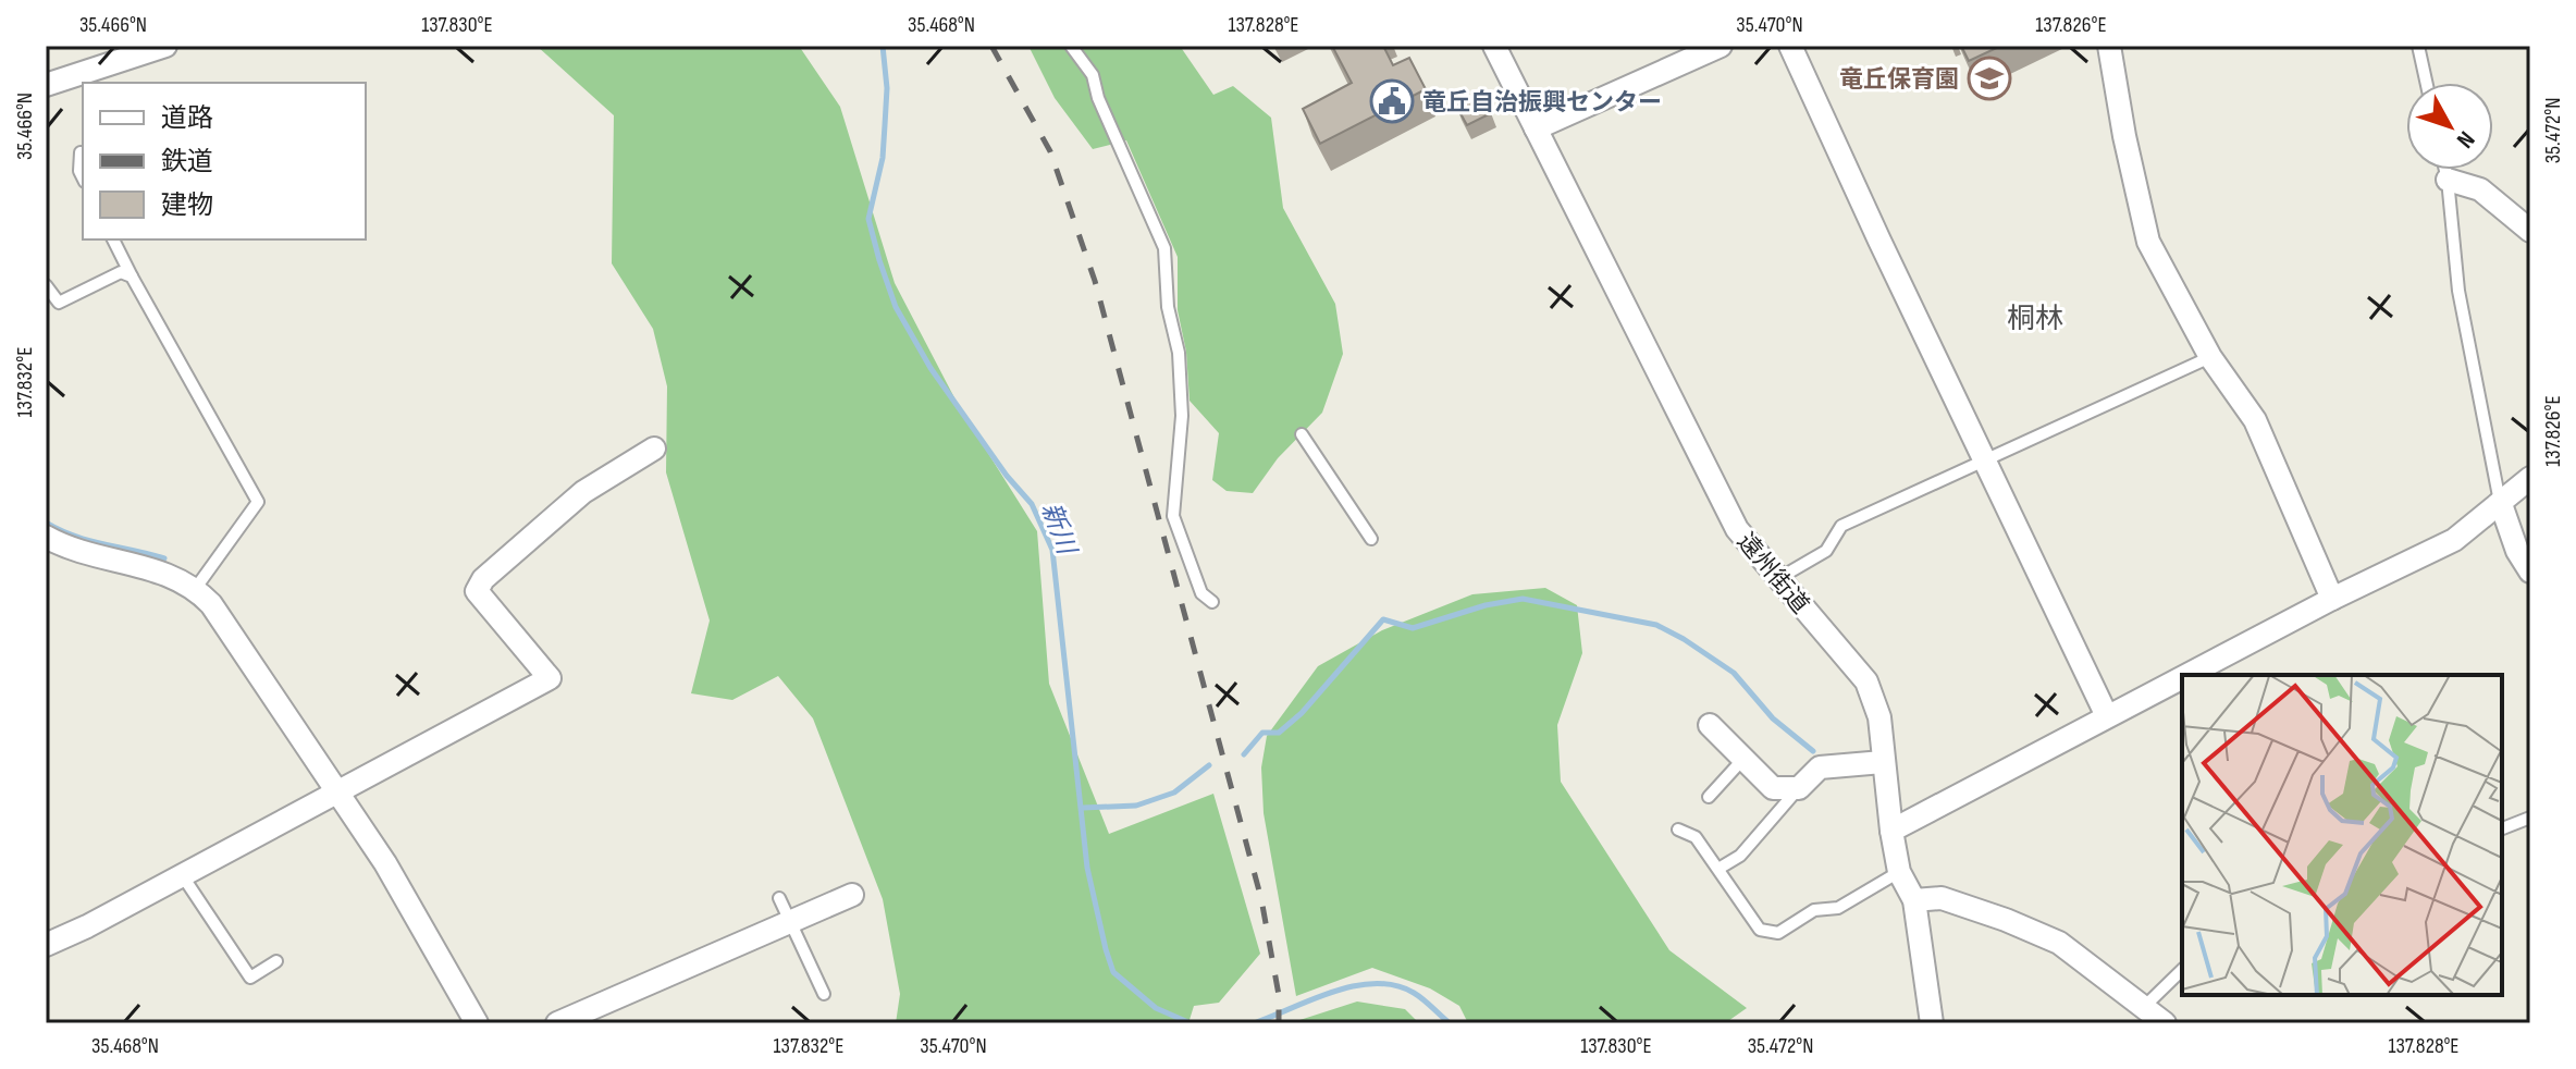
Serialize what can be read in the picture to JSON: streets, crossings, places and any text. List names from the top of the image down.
{
  "streets": {
    "street": ["遠州街道"]
  },
  "districts": ["桐林"],
  "water": ["新川"],
  "places": {
    "school or university": ["竜丘保育園"],
    "public building": ["竜丘自治振興センター"]
  },
  "legend": ["道路", "鉄道", "建物"],
  "north": "bottom right",
  "coordinates": [
    "35.466°N",
    "137.830°E",
    "35.468°N",
    "137.828°E",
    "35.470°N",
    "137.826°E",
    "35.472°N",
    "137.832°E"
  ]
}
